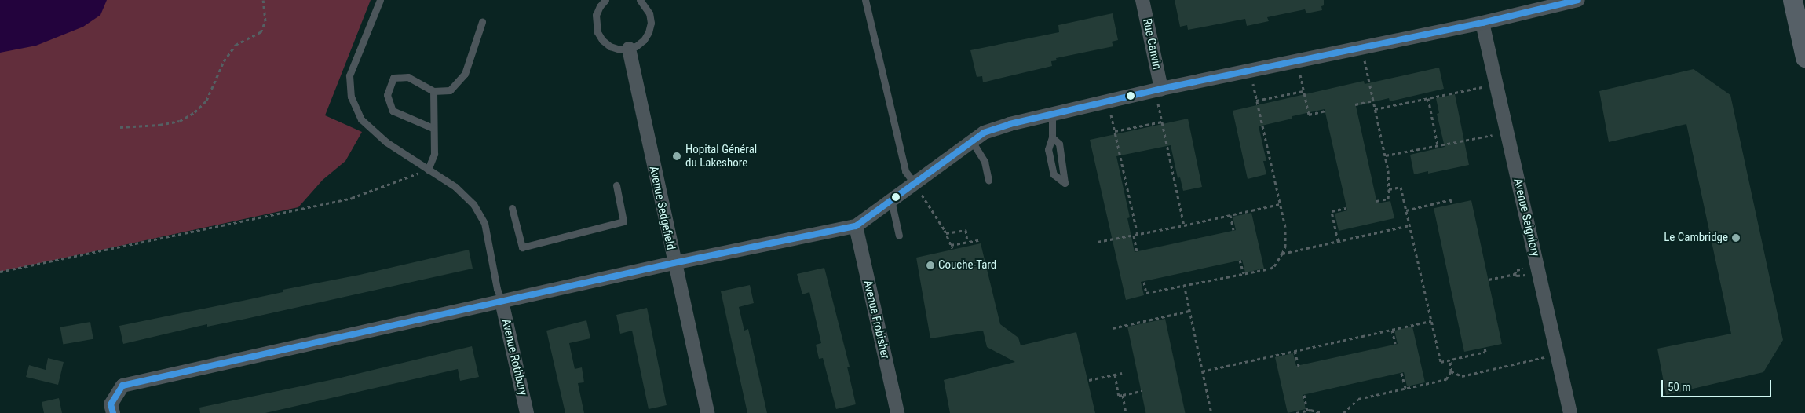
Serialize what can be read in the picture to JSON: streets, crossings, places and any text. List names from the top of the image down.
{
  "streets": {
    "street": [
      "Rue Canvin",
      "Avenue Sedgefield",
      "Avenue Seigniory",
      "Avenue Frobisher",
      "Avenue Rothbury"
    ]
  },
  "places": ["Hopital Général du Lakeshore", "Le Cambridge", "Couche-Tard"],
  "scale_bar": "50 m"
}
